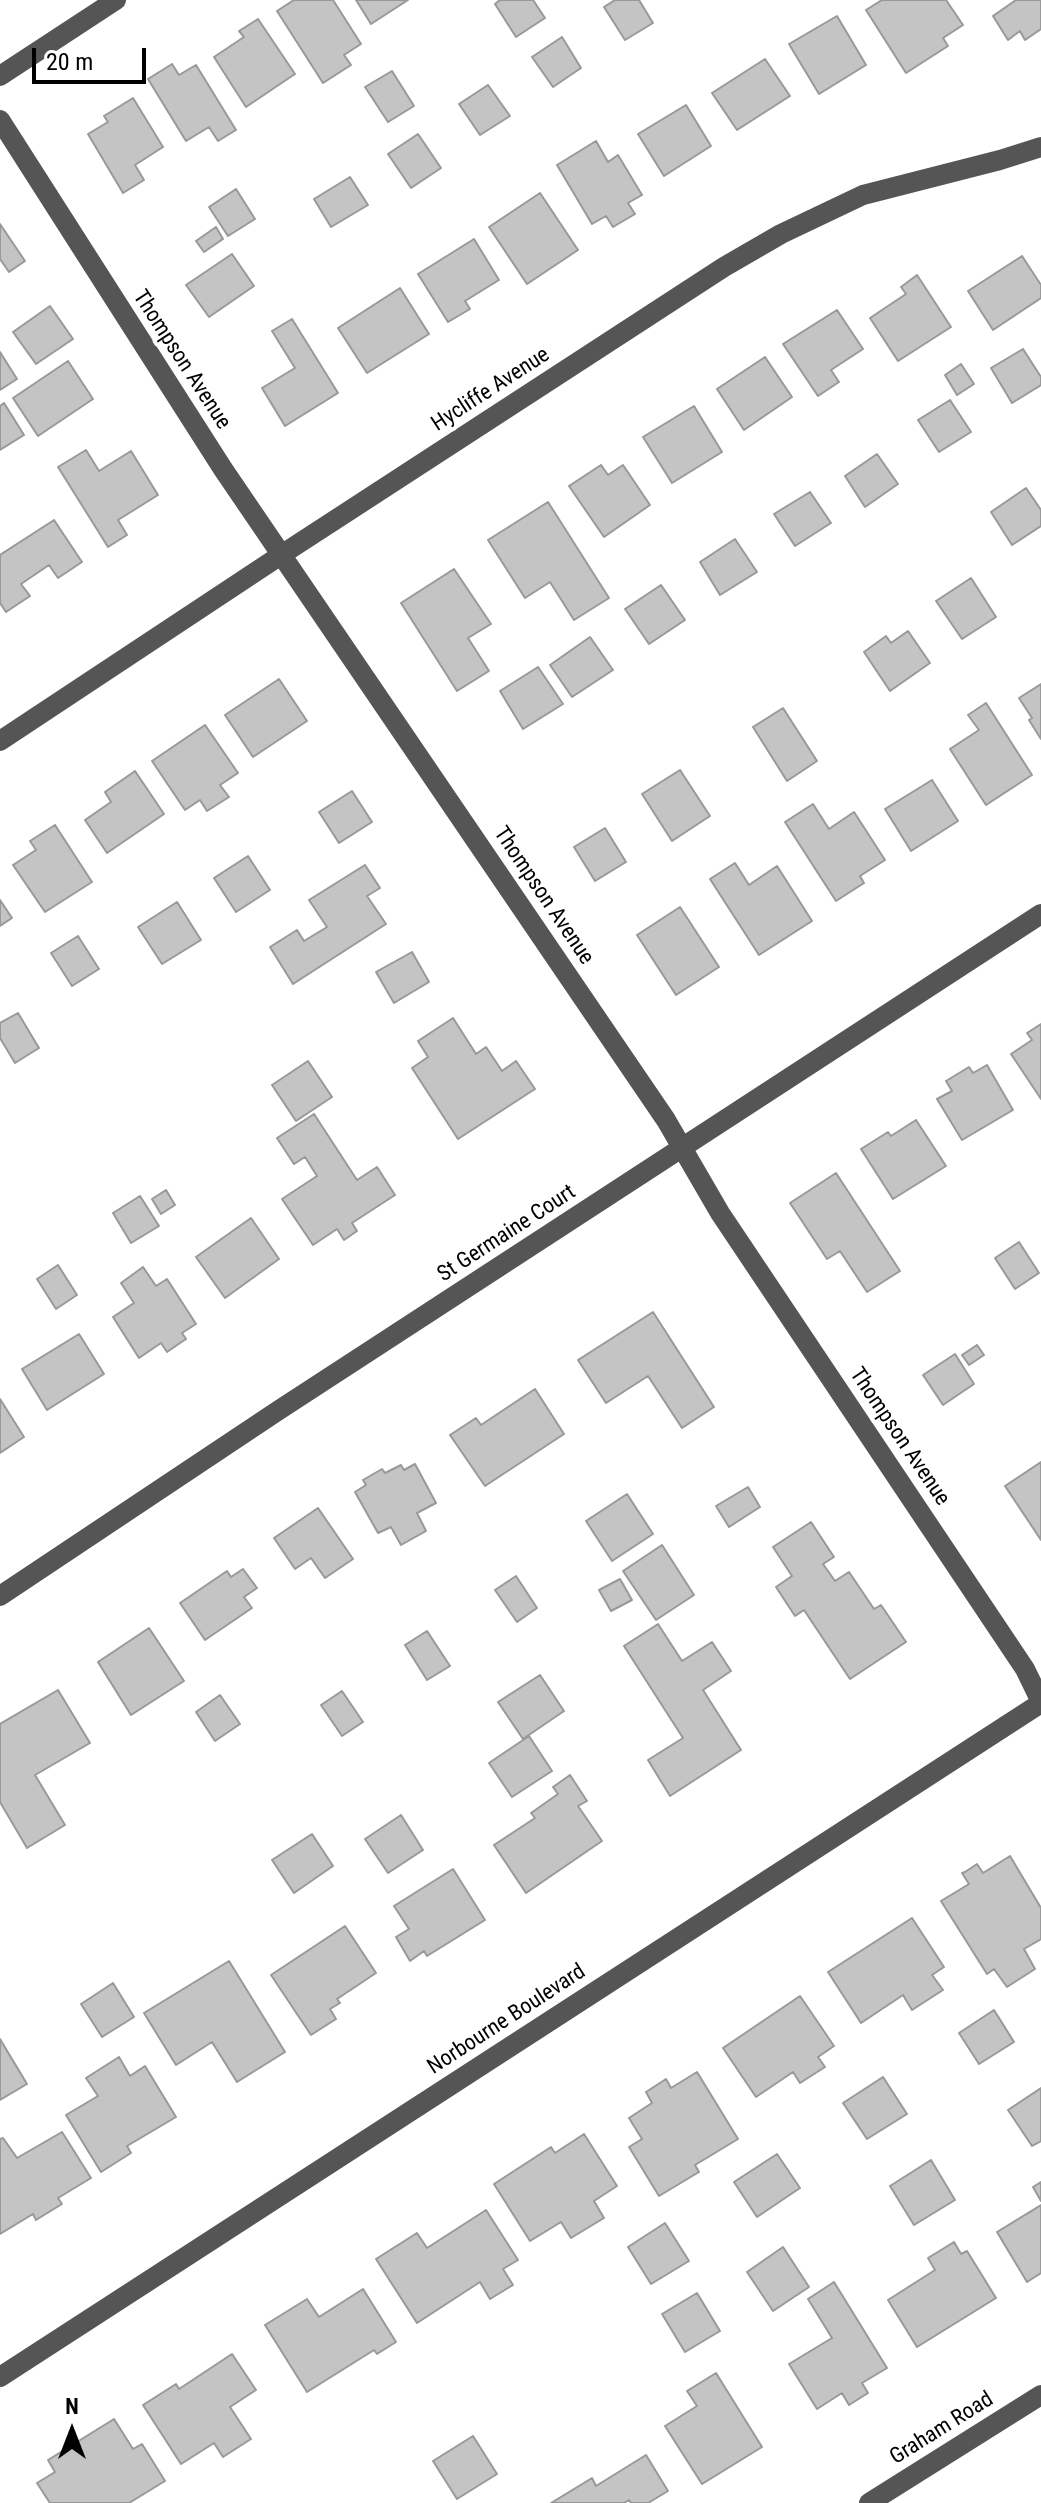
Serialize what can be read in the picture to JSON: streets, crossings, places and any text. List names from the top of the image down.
{
  "streets": {
    "street": [
      "Thompson Avenue",
      "Hycliffe Avenue",
      "St Germaine Court",
      "Norbourne Boulevard",
      "Graham Road"
    ]
  },
  "crossings": [
    ["Thompson Avenue", "Hycliffe Avenue"],
    ["Thompson Avenue", "St Germaine Court"],
    ["Thompson Avenue", "Norbourne Boulevard"]
  ],
  "scale_bar": "20 m",
  "north": "top"
}
